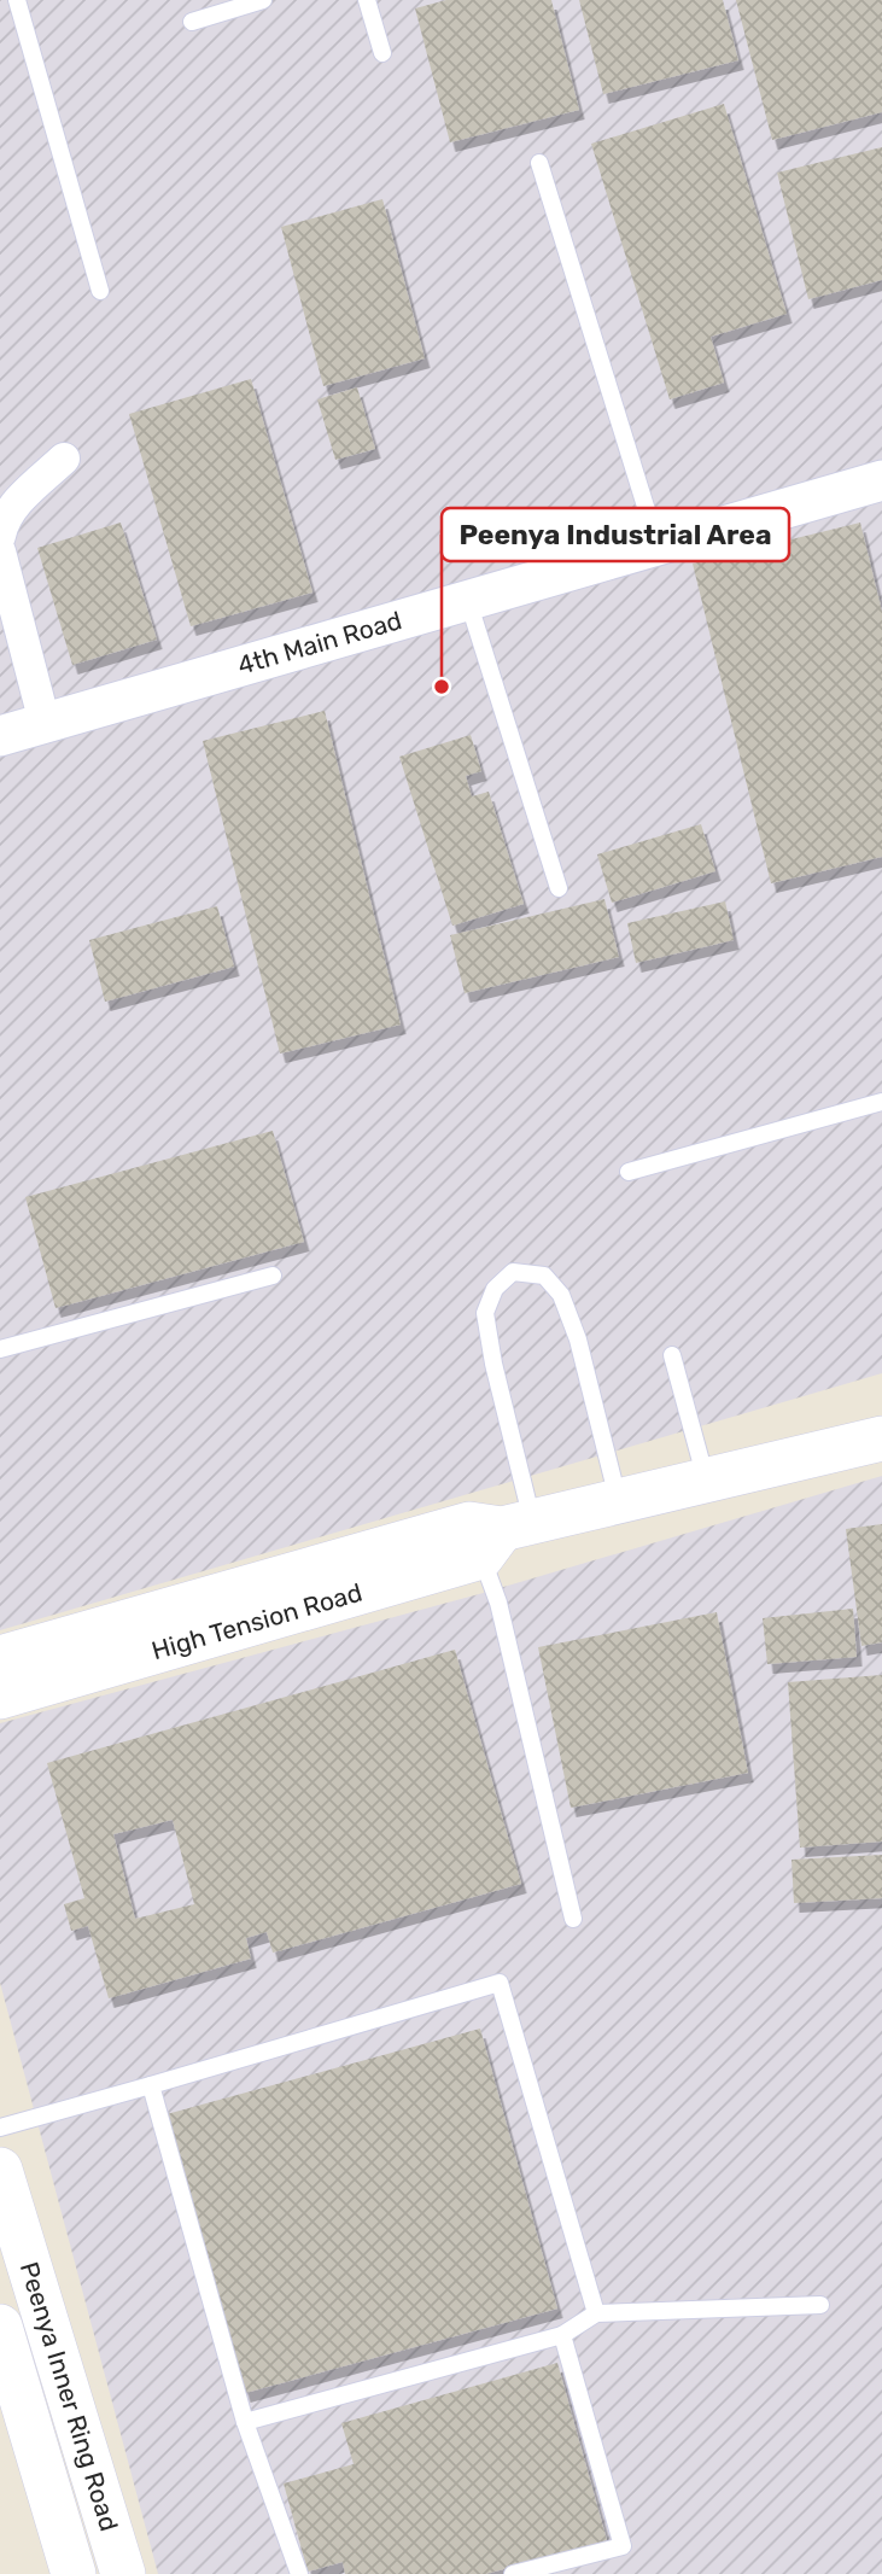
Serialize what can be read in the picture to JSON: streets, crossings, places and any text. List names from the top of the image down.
{
  "streets": {
    "main road": ["High Tension Road", "Peenya Inner Ring Road"],
    "street": ["4th Main Road"]
  },
  "places": ["Peenya Industrial Area"]
}
